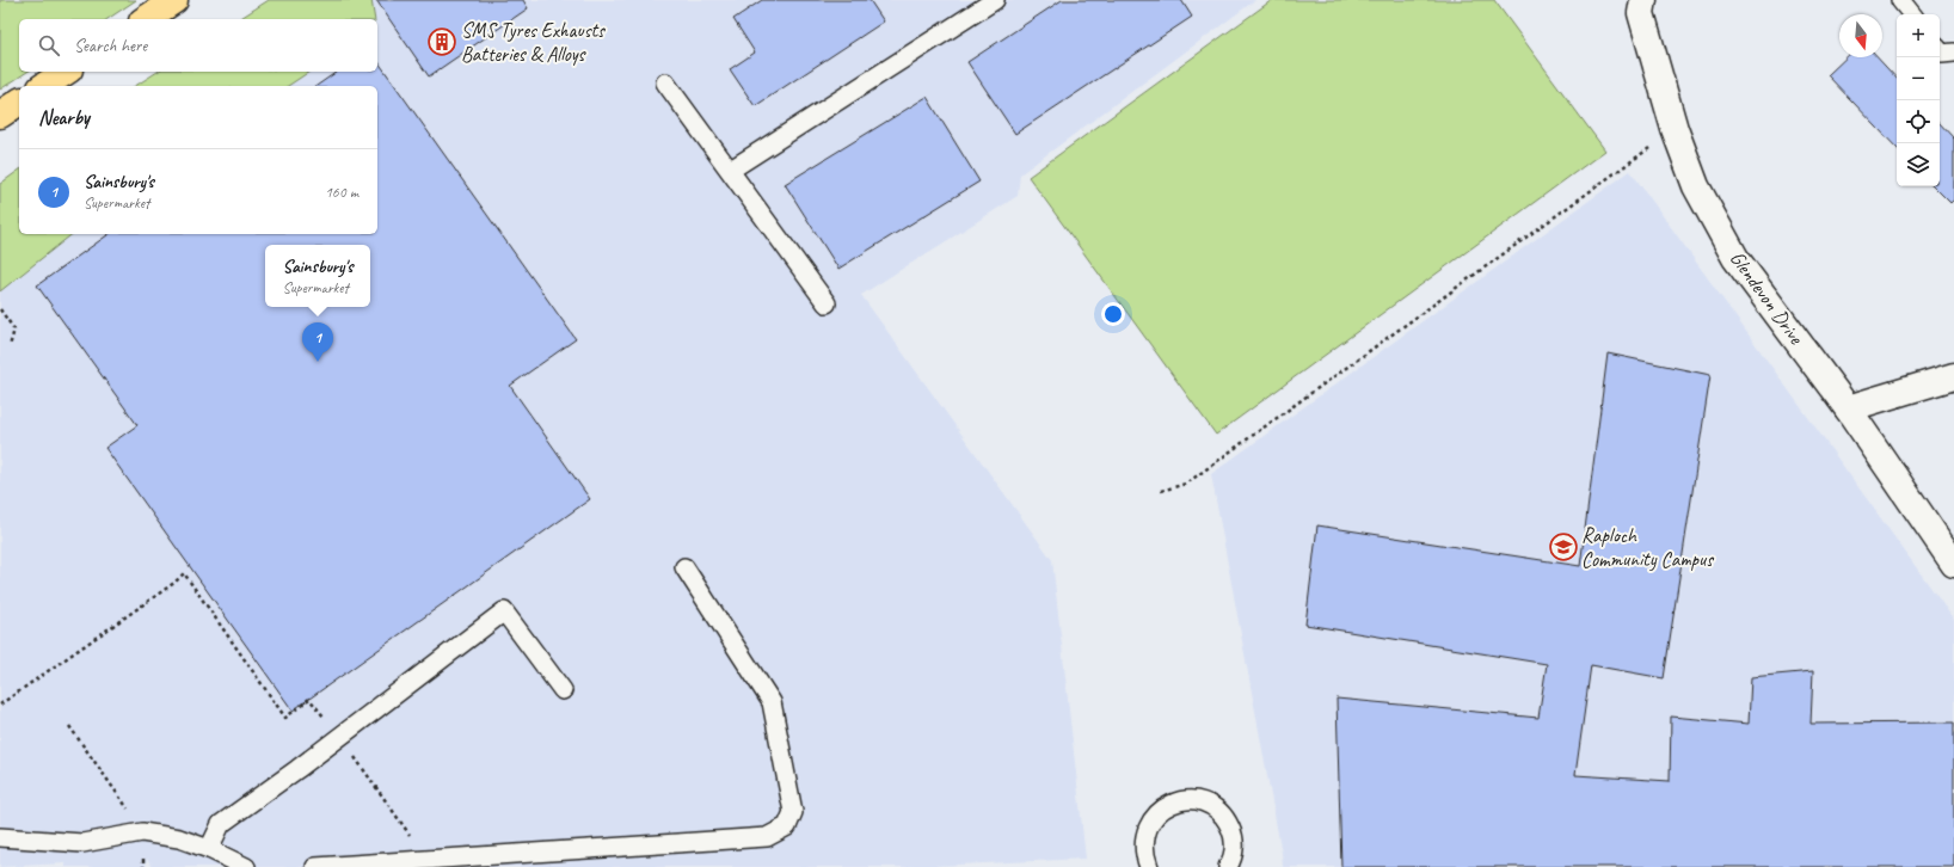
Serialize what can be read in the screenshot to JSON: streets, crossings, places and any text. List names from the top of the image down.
{
  "streets": {
    "street": ["Glendevon Drive"]
  },
  "places": {
    "building": ["SMS Tyres Exhausts Batteries & Alloys"],
    "school or university": ["Raploch Community Campus"]
  },
  "north": "bottom",
  "page": {
    "map_buttons": ["+", "−"],
    "search": "Search here",
    "heading": "Nearby",
    "list": [
      {
        "mark": "1",
        "name": "Sainsbury's",
        "note": "Supermarket",
        "value": "160 m"
      }
    ],
    "popup": ["Sainsbury's", "Supermarket"],
    "pins": "1"
  }
}
